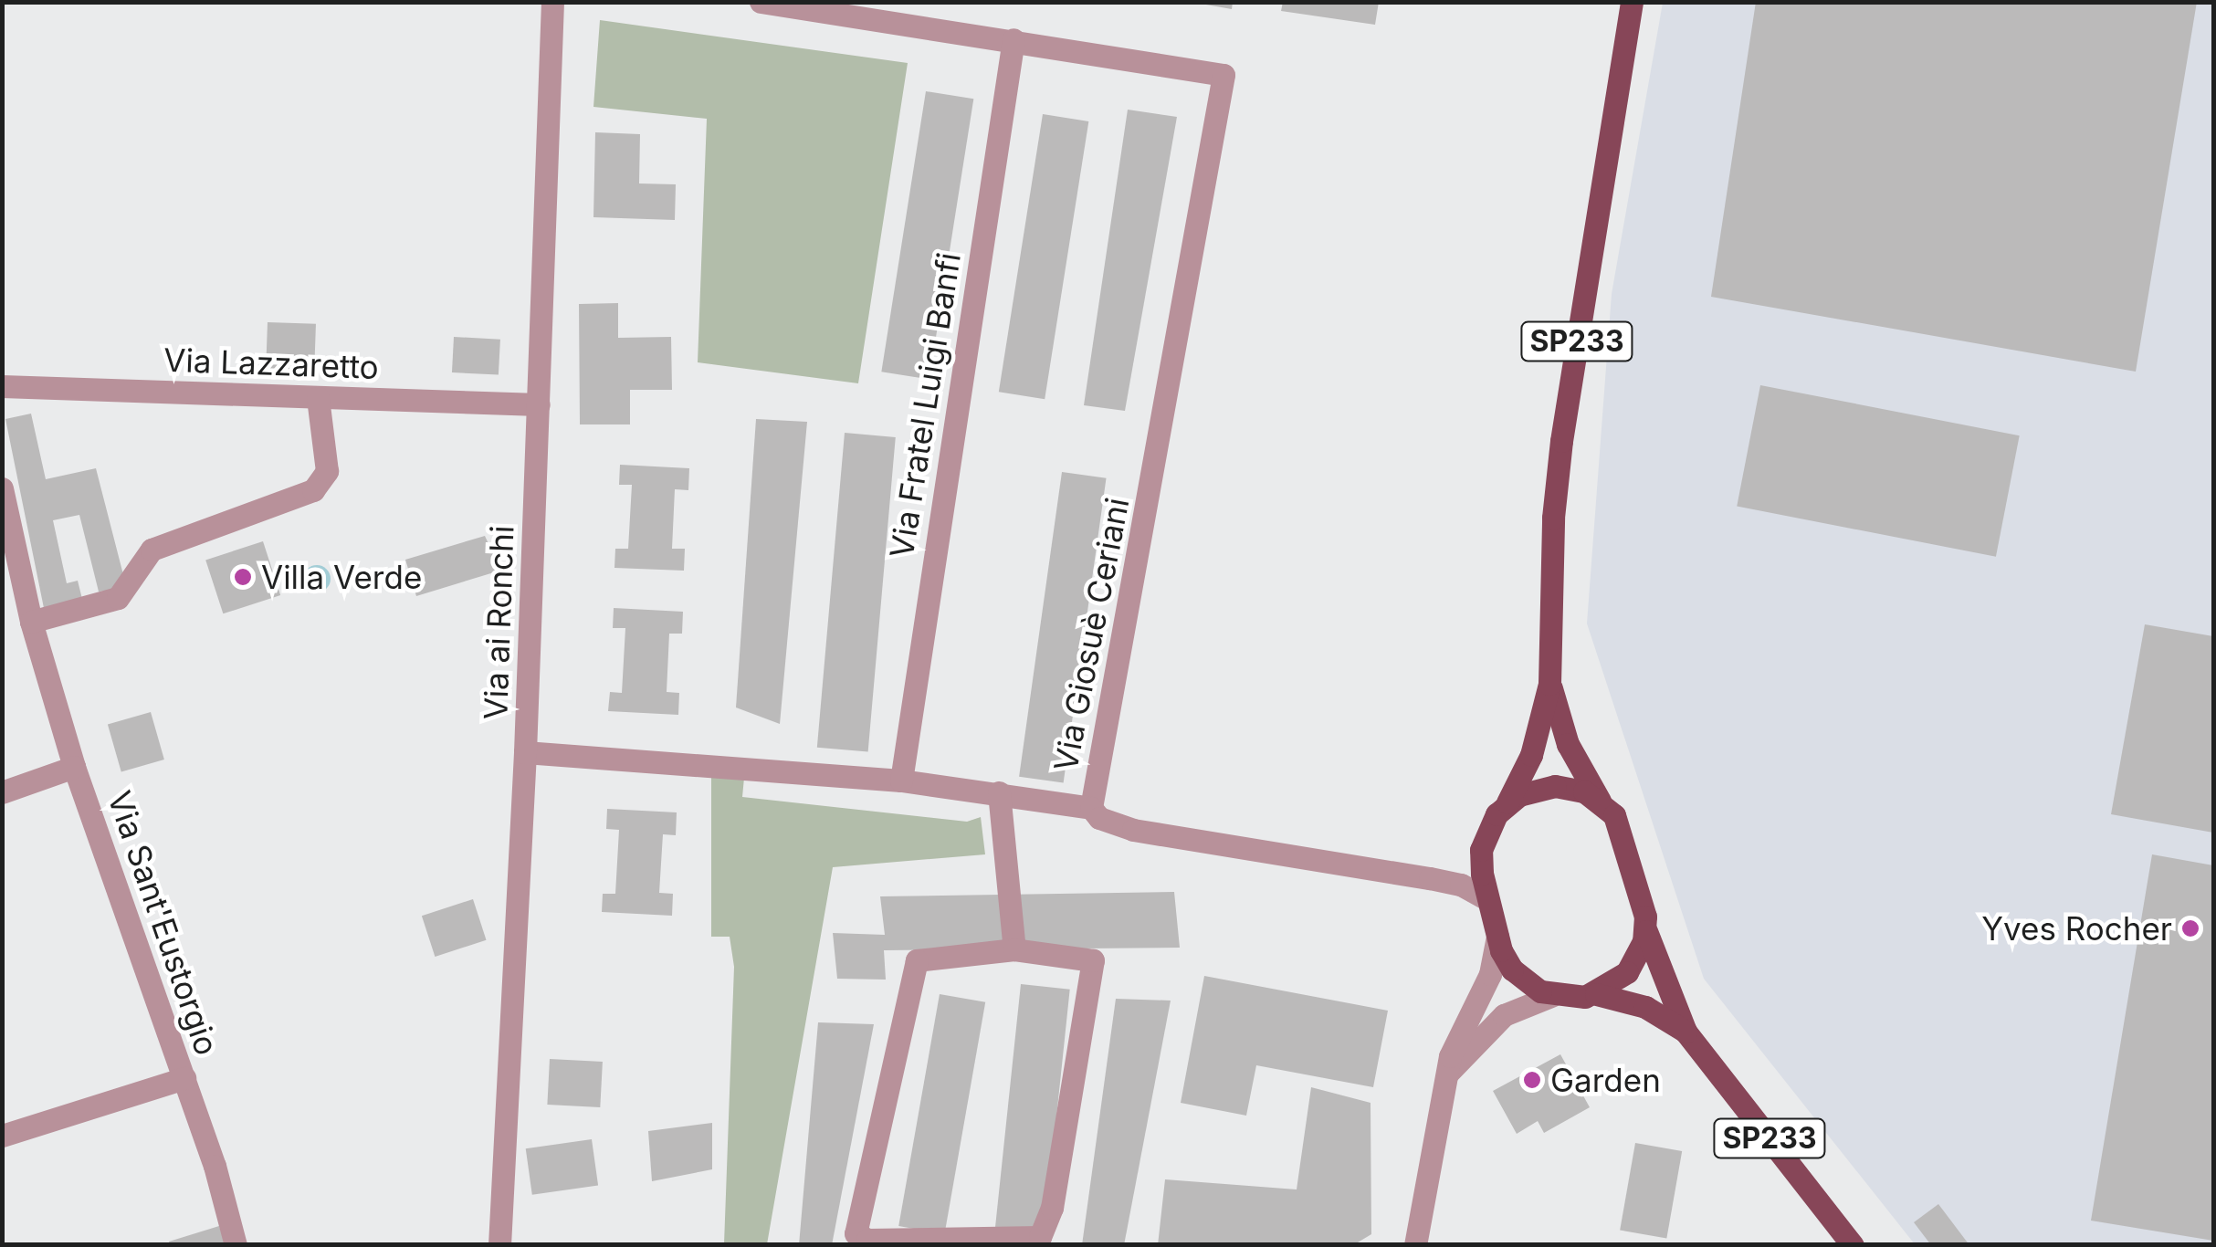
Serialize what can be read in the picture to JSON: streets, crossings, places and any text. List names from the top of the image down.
{
  "streets": {
    "main road": ["SP233"],
    "street": [
      "Via Lazzaretto",
      "Via Fratel Luigi Banfi",
      "Via ai Ronchi",
      "Via Giosuè Ceriani",
      "Via Sant'Eustorgio"
    ]
  },
  "crossings": [
    ["Via Lazzaretto", "Via ai Ronchi"],
    ["Via Fratel Luigi Banfi", "Via Giosuè Ceriani"],
    ["Via ai Ronchi", "Via Giosuè Ceriani"]
  ],
  "places": ["Villa Verde", "Yves Rocher", "Garden"]
}
